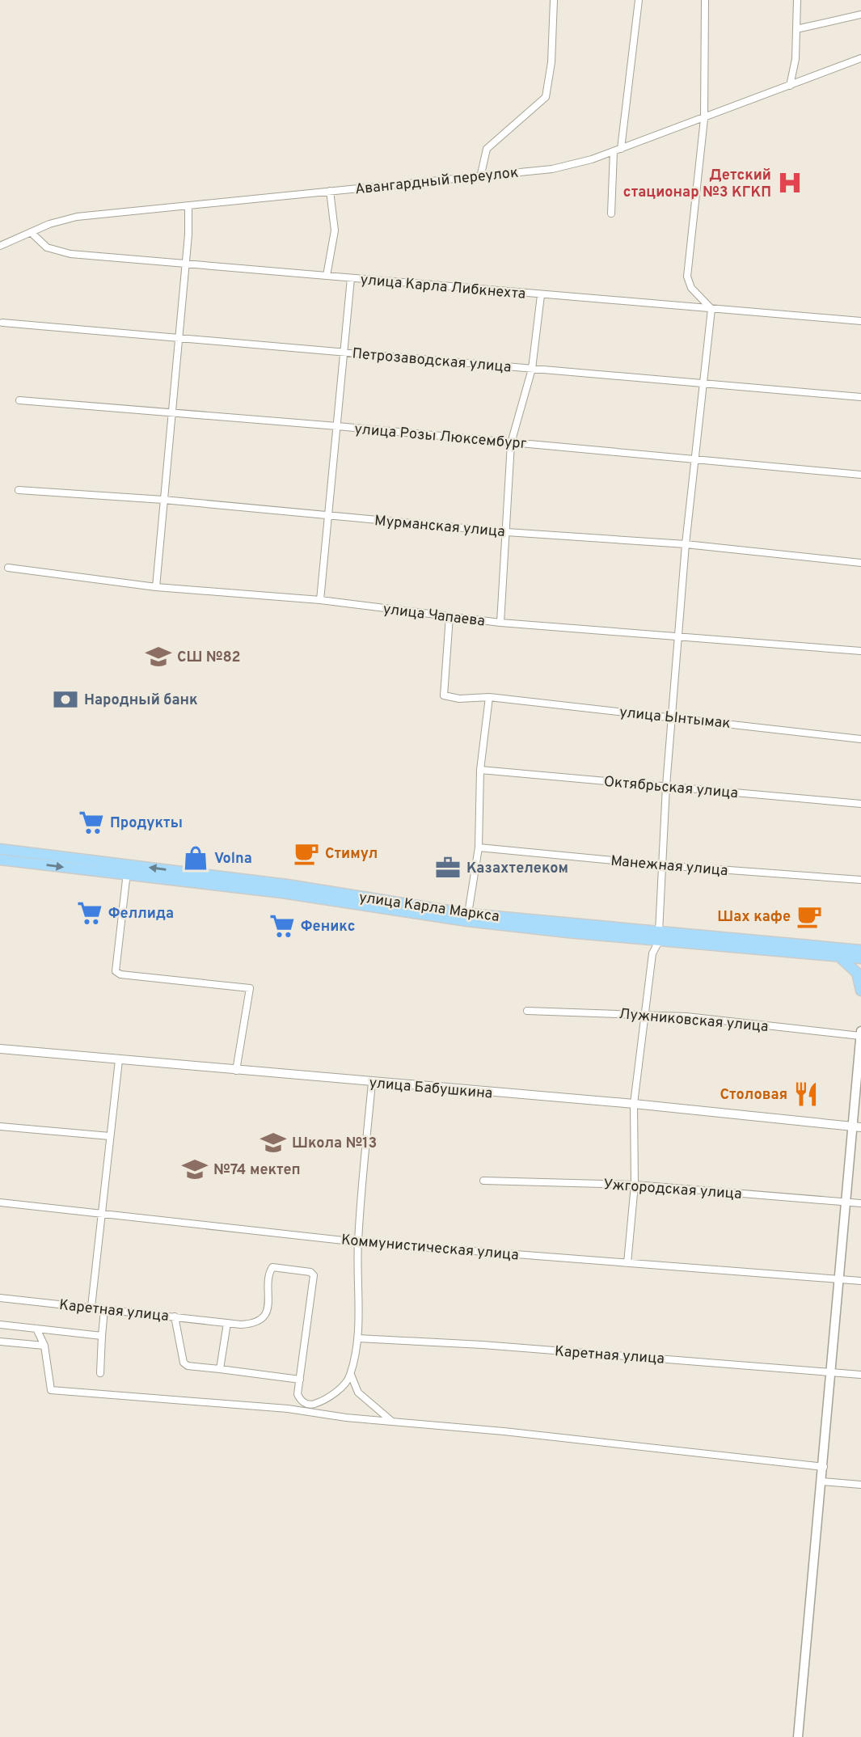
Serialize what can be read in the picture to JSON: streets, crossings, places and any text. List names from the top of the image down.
{
  "streets": {
    "main road": ["улица Карла Маркса"],
    "street": [
      "Авангардный переулок",
      "улица Карла Либкнехта",
      "Петрозаводская улица",
      "улица Розы Люксембург",
      "Мурманская улица",
      "улица Чапаева",
      "улица Ынтымак",
      "Октябрьская улица",
      "Манежная улица",
      "Лужниковская улица",
      "улица Бабушкина",
      "Ужгородская улица",
      "Коммунистическая улица",
      "Каретная улица"
    ]
  },
  "crossings": [
    ["Авангардный переулок", "улица Карла Либкнехта"],
    ["улица Чапаева", "улица Ынтымак"]
  ],
  "places": {
    "hospital": ["Детский стационар №3 КГКП"],
    "school or university": ["СШ №82", "Школа №13", "№74 мектеп"],
    "bank": ["Народный банк"],
    "supermarket": ["Продукты", "Феллида", "Феникс"],
    "cafe": ["Стимул", "Шах кафе"],
    "shop": ["Volna"],
    "office": ["Казахтелеком"],
    "restaurant": ["Столовая"]
  }
}
